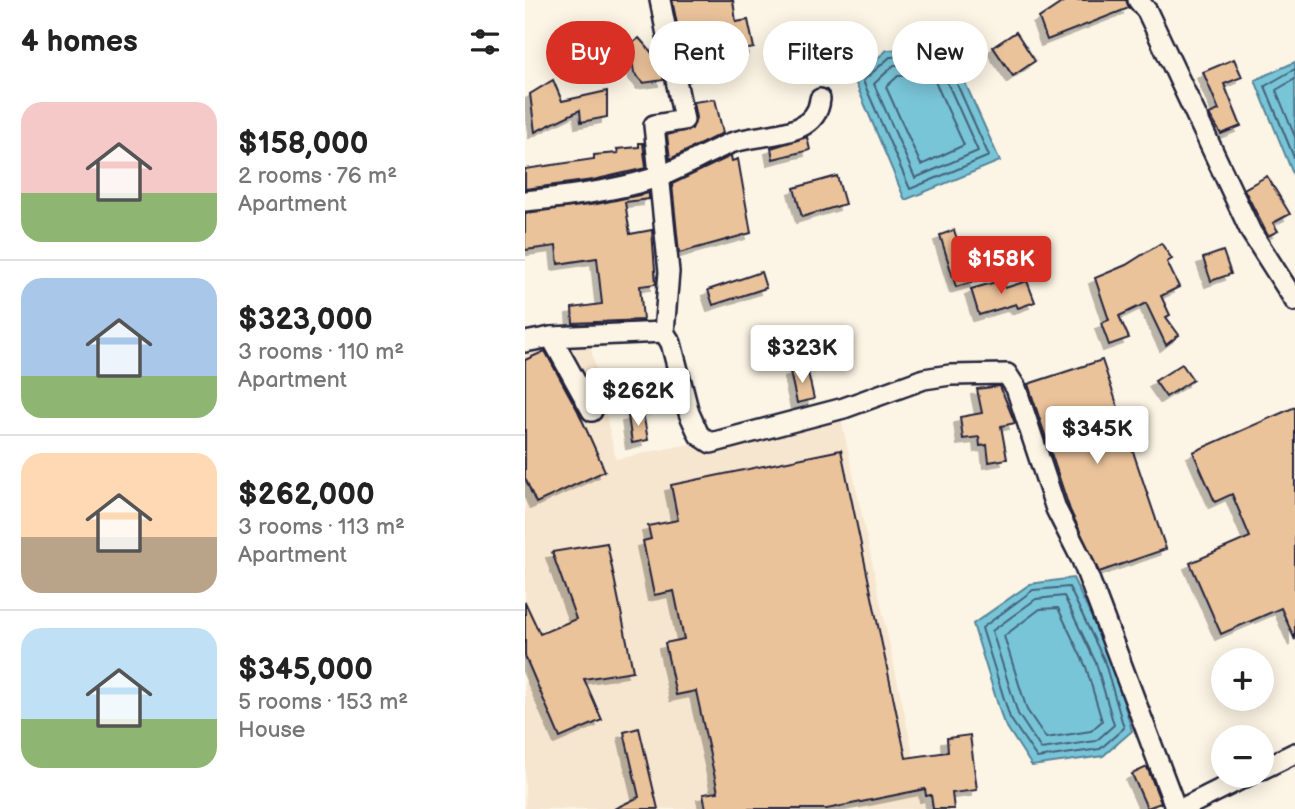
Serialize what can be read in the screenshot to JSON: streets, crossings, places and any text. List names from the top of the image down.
{
  "page": {
    "heading": "4 homes",
    "chip": [
      "Buy",
      "Rent",
      "Filters",
      "New"
    ],
    "list": [
      {
        "name": "$158,000",
        "note": "2 rooms · 76 m² · Apartment"
      },
      {
        "name": "$323,000",
        "note": "3 rooms · 110 m² · Apartment"
      },
      {
        "name": "$262,000",
        "note": "3 rooms · 113 m² · Apartment"
      },
      {
        "name": "$345,000",
        "note": "5 rooms · 153 m² · House"
      }
    ],
    "price": [
      "$158K",
      "$323K",
      "$262K",
      "$345K"
    ],
    "map_buttons": ["+", "−"]
  }
}
